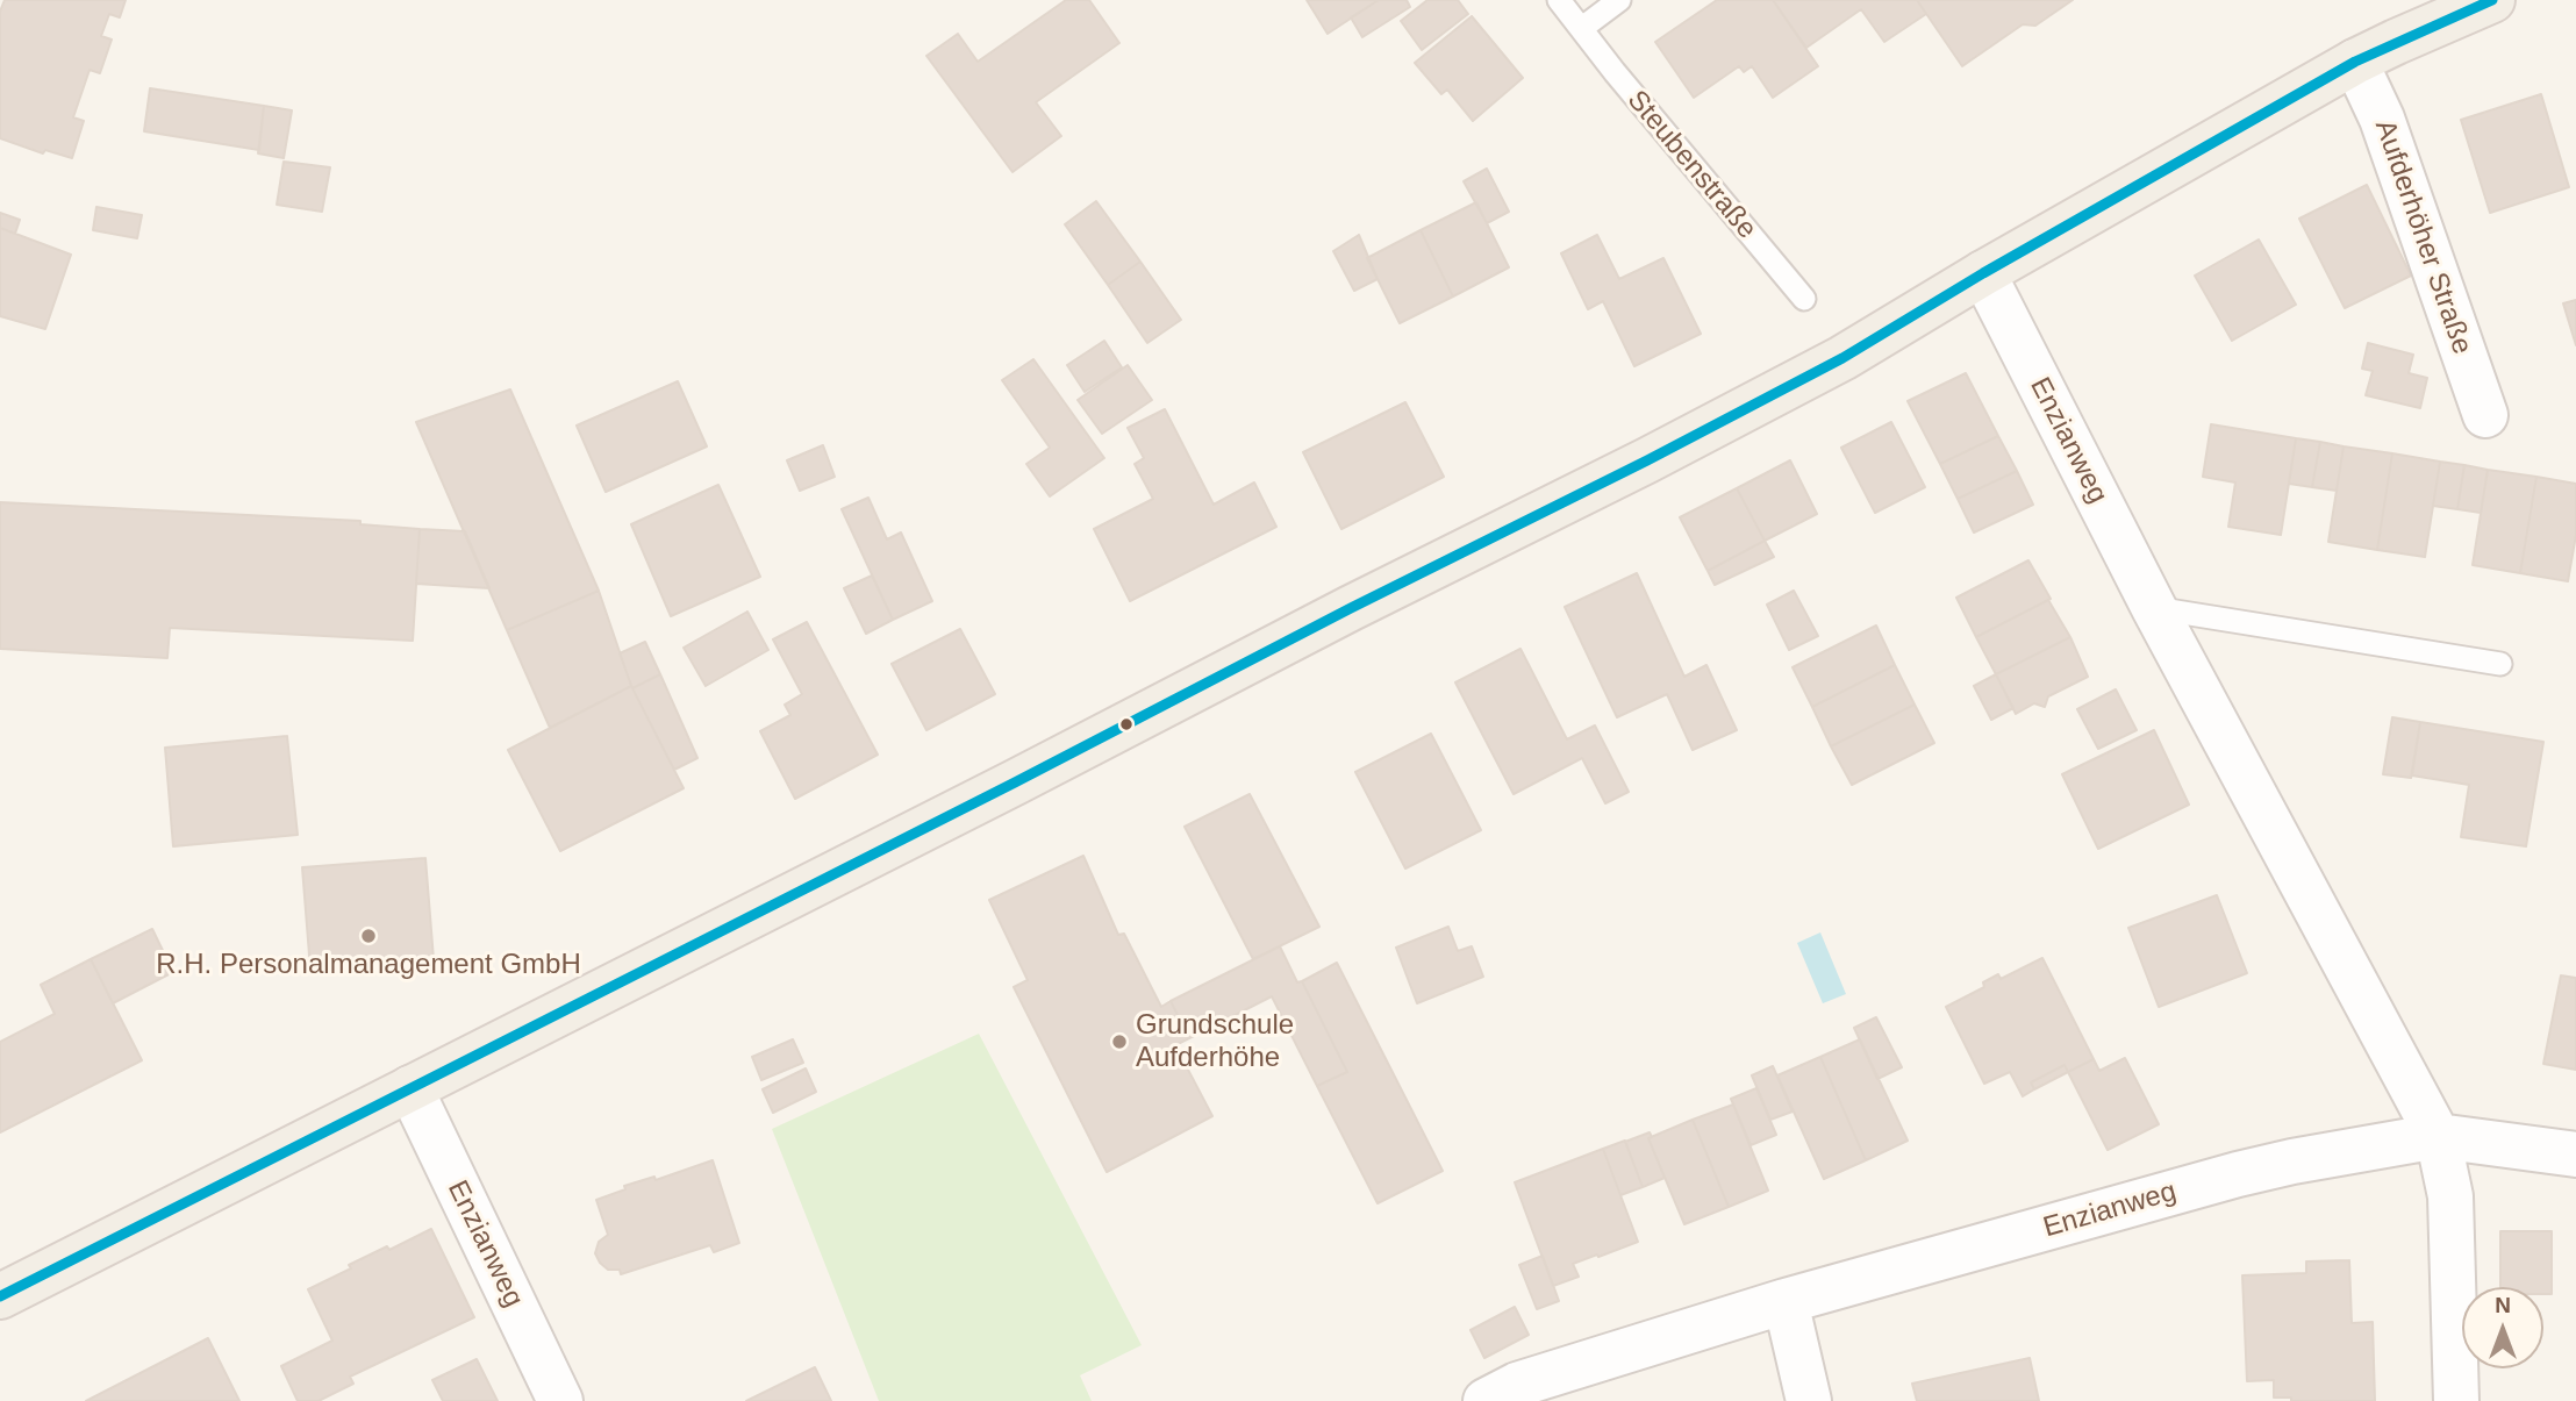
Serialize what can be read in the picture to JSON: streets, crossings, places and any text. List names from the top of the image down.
{
  "streets": {
    "street": ["Aufderhöher Straße", "Enzianweg"],
    "lane": ["Steubenstraße"]
  },
  "places": ["R.H. Personalmanagement GmbH", "Grundschule Aufderhöhe"],
  "north": "top"
}
